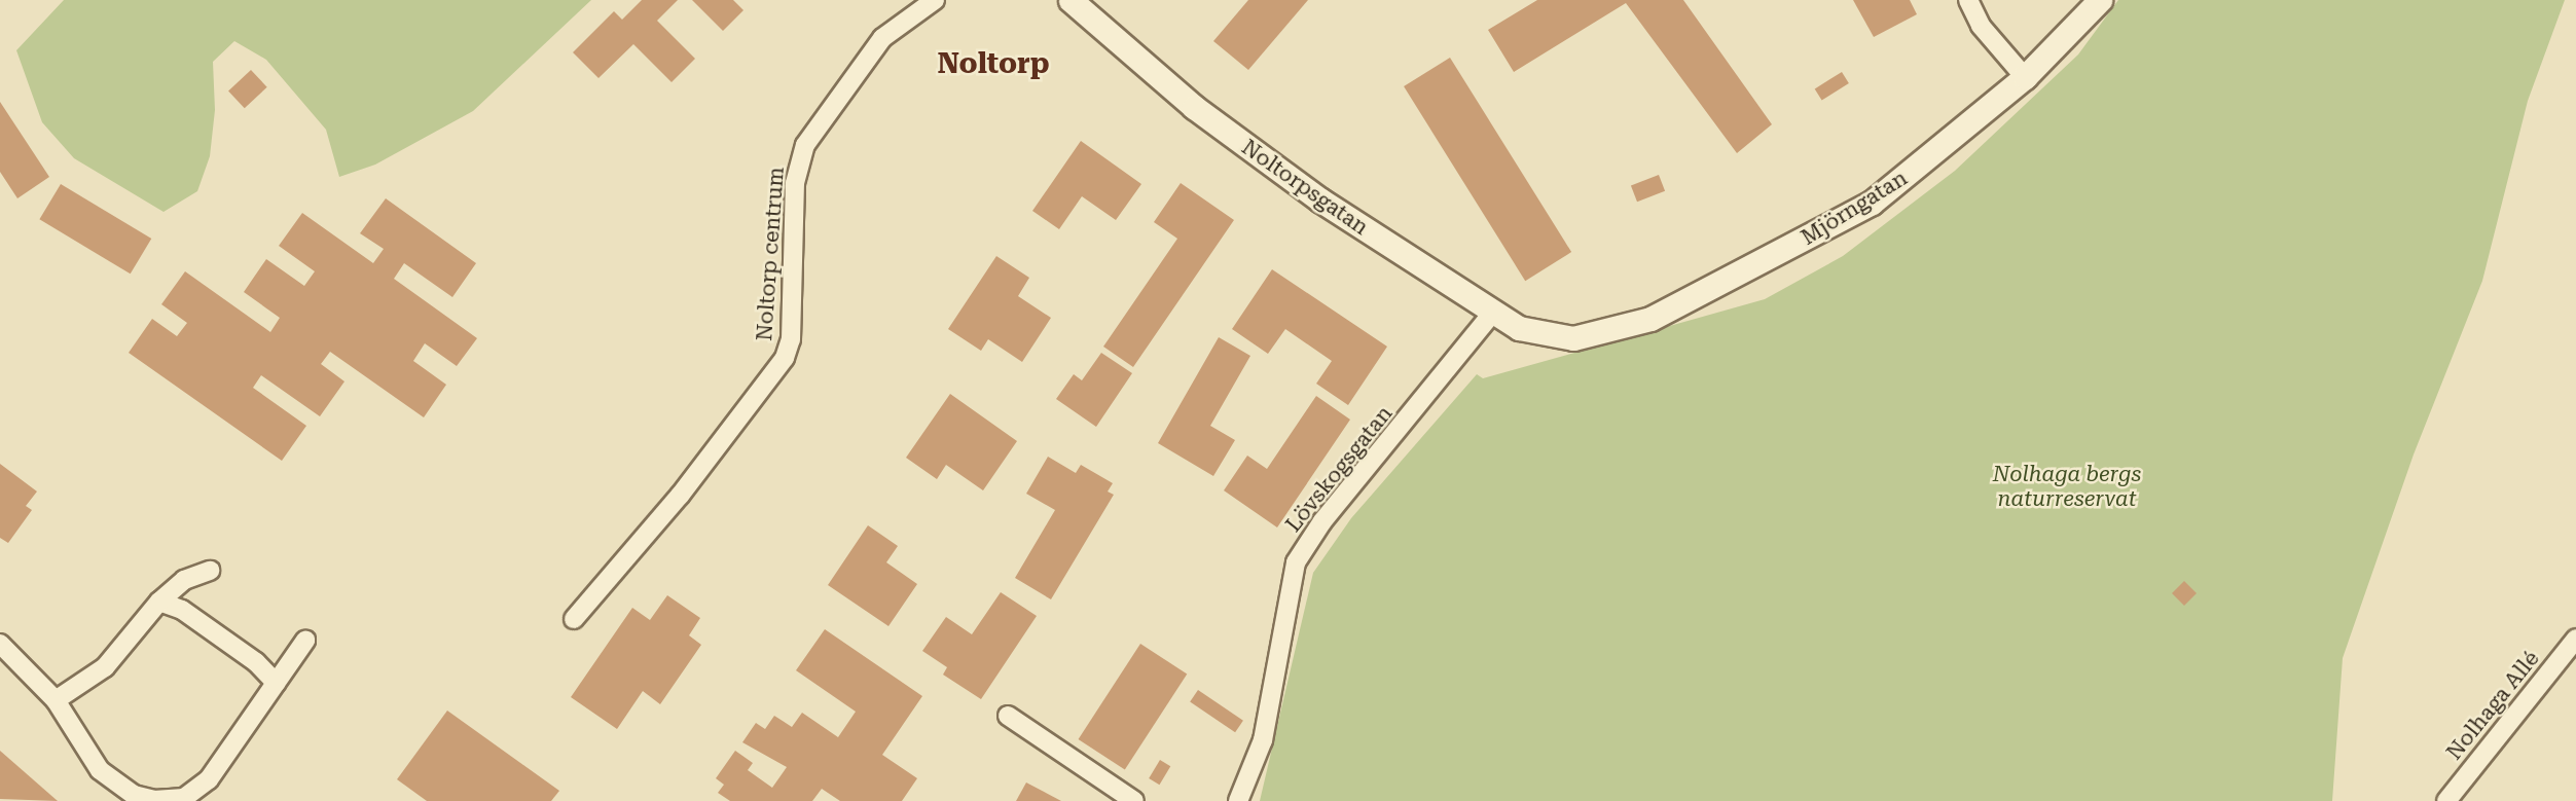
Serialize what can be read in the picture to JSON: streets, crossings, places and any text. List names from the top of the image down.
{
  "streets": {
    "street": [
      "Noltorpsgatan",
      "Mjörngatan",
      "Noltorp centrum",
      "Lövskogsgatan",
      "Nolhaga Allé"
    ]
  },
  "crossings": [
    ["Noltorpsgatan", "Mjörngatan"],
    ["Noltorpsgatan", "Lövskogsgatan"]
  ],
  "districts": ["Noltorp"],
  "parks": ["Nolhaga bergs naturreservat"]
}
